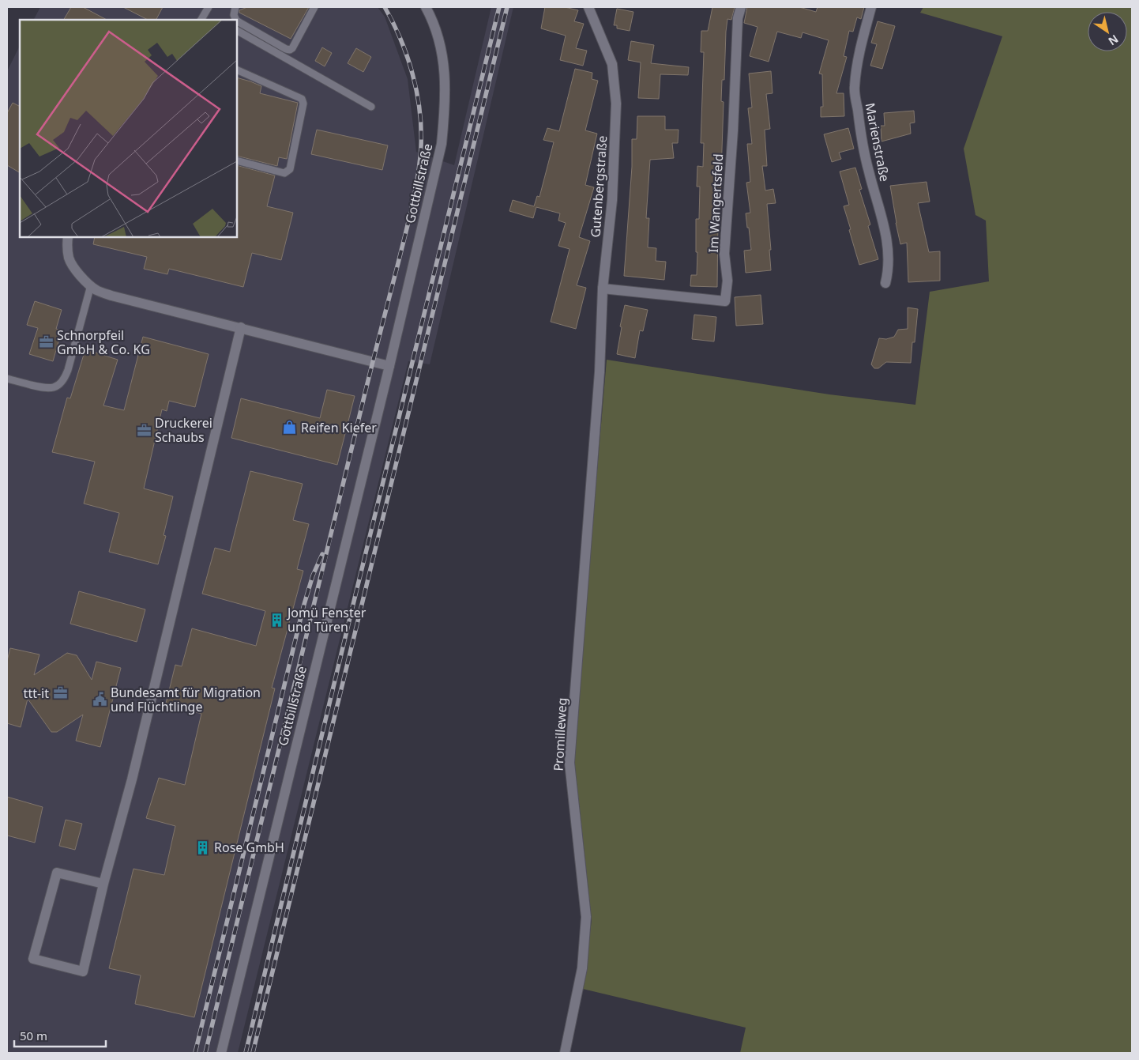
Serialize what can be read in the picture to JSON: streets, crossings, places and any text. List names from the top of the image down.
{
  "streets": {
    "street": [
      "Marienstraße",
      "Gottbillstraße",
      "Gutenbergstraße",
      "Im Wangertsfeld",
      "Promilleweg"
    ]
  },
  "crossings": [
    ["Gutenbergstraße", "Im Wangertsfeld"],
    ["Gutenbergstraße", "Promilleweg"]
  ],
  "places": {
    "office": ["Schnorpfeil GmbH & Co. KG", "Druckerei Schaubs", "ttt-it"],
    "shop": ["Reifen Kiefer"],
    "building": ["Jomü Fenster und Türen", "Rose GmbH"],
    "public building": ["Bundesamt für Migration und Flüchtlinge"]
  },
  "scale_bar": "50 m",
  "north": "bottom right"
}
